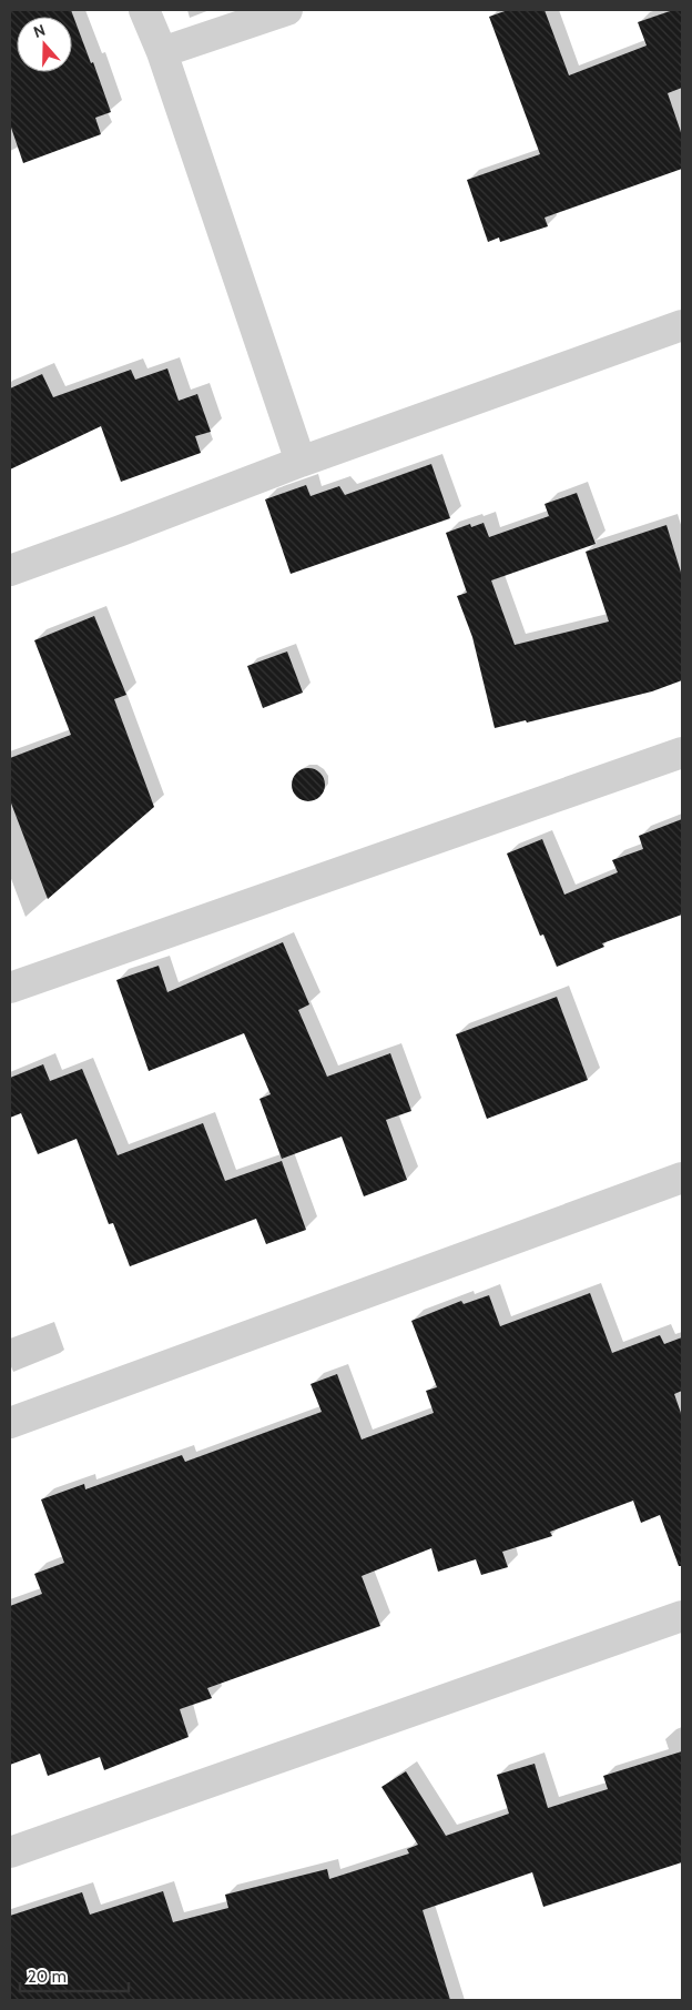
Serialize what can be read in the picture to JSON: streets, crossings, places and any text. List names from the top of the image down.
{
  "scale_bar": "20 m",
  "north": "top"
}
